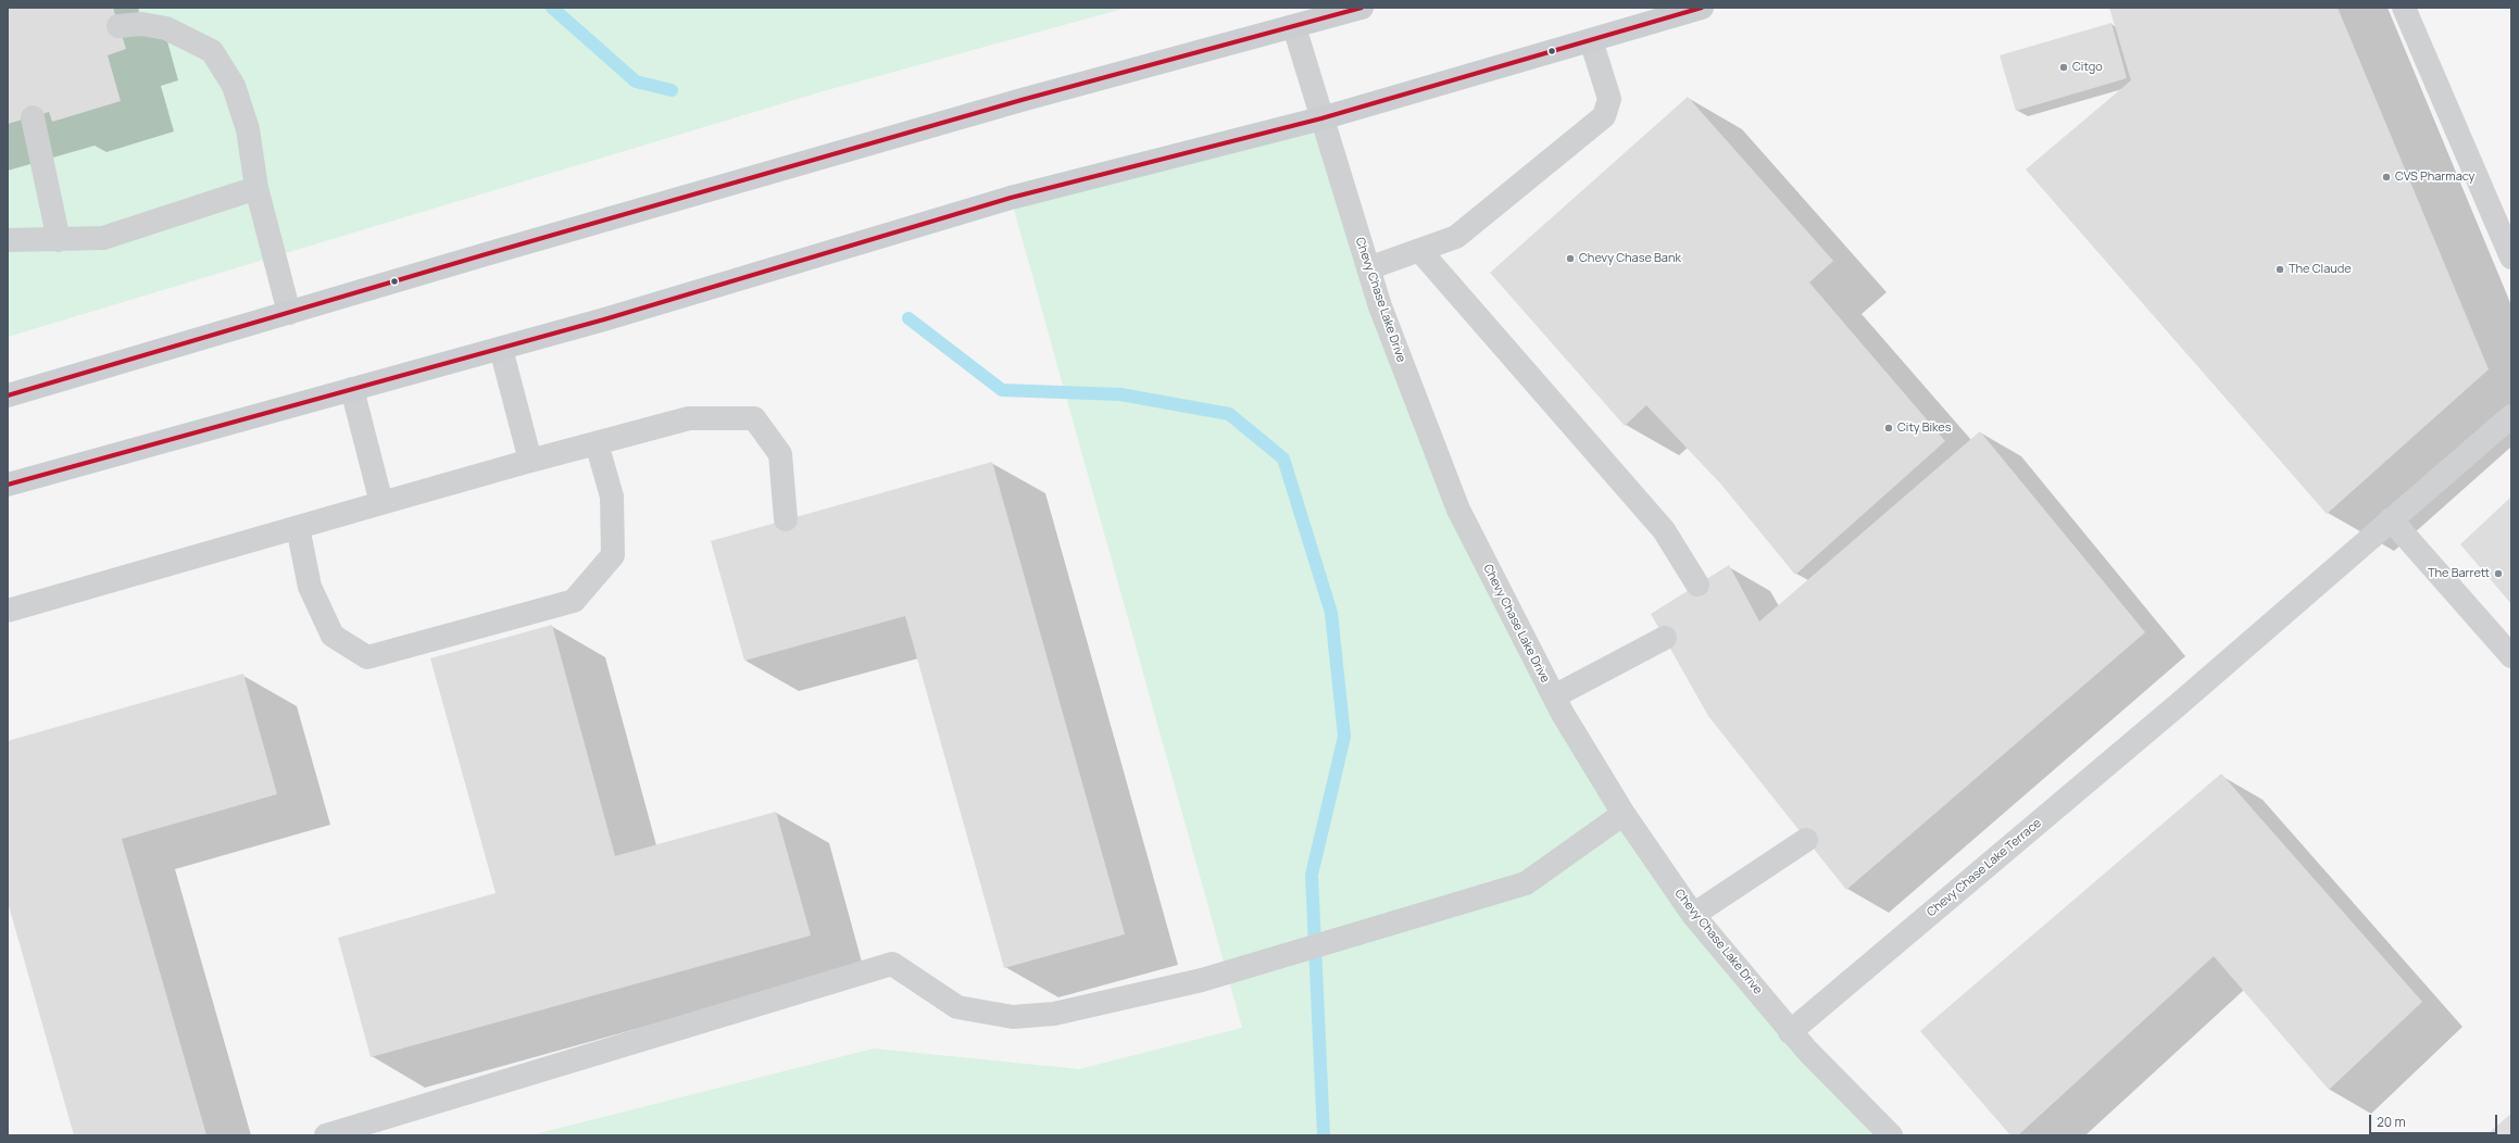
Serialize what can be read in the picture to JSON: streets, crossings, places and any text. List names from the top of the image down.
{
  "streets": {
    "street": ["Chevy Chase Lake Drive", "Chevy Chase Lake Terrace"]
  },
  "crossings": [
    ["Chevy Chase Lake Drive", "Chevy Chase Lake Terrace"]
  ],
  "places": [
    "Citgo",
    "CVS Pharmacy",
    "Chevy Chase Bank",
    "The Claude",
    "City Bikes",
    "The Barrett"
  ],
  "scale_bar": "20 m"
}
